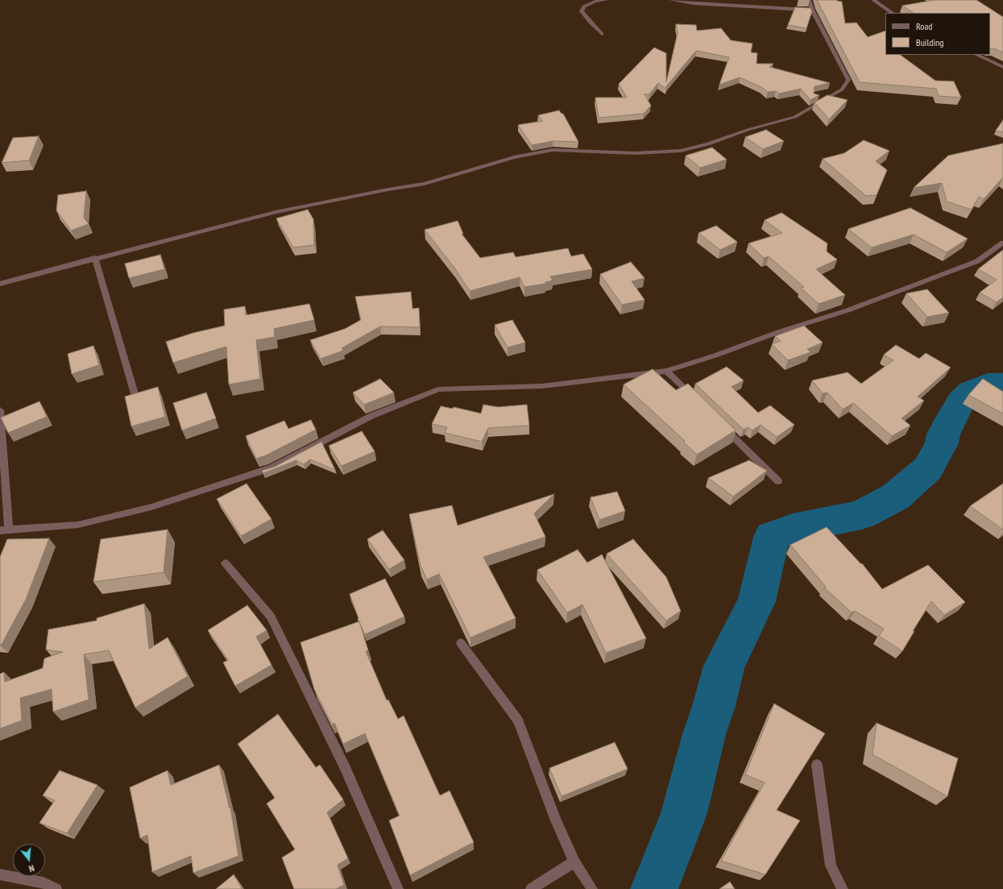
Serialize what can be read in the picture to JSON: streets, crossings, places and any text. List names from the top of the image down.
{
  "legend": ["Road", "Building"],
  "north": "bottom"
}
